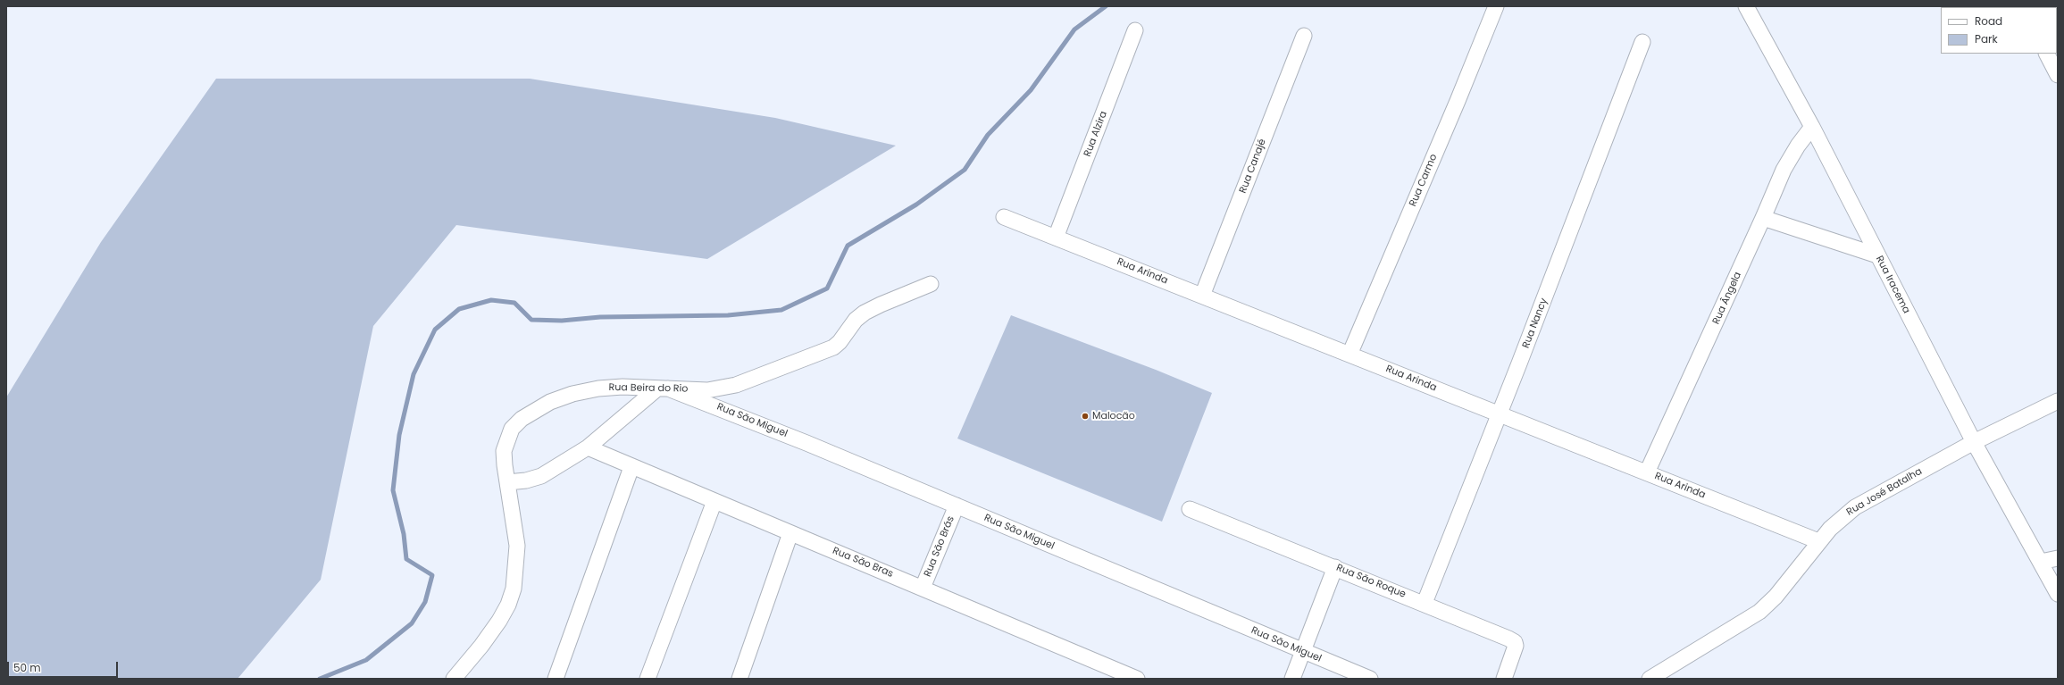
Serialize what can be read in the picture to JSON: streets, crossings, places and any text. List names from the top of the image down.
{
  "streets": {
    "street": [
      "Rua Alzira",
      "Rua Canajé",
      "Rua Carmo",
      "Rua Arinda",
      "Rua Iracema",
      "Rua Ângela",
      "Rua Nancy",
      "Rua Beira do Rio",
      "Rua São Miguel",
      "Rua José Batalha",
      "Rua São Brás",
      "Rua São Bras",
      "Rua São Roque"
    ]
  },
  "crossings": [
    ["Rua Alzira", "Rua Arinda"],
    ["Rua Canajé", "Rua Arinda"],
    ["Rua Carmo", "Rua Arinda"],
    ["Rua Arinda", "Rua Ângela"],
    ["Rua Arinda", "Rua Nancy"],
    ["Rua Arinda", "Rua José Batalha"],
    ["Rua Iracema", "Rua Ângela"],
    ["Rua Iracema", "Rua José Batalha"],
    ["Rua Nancy", "Rua São Roque"],
    ["Rua Beira do Rio", "Rua São Miguel"],
    ["Rua São Miguel", "Rua São Brás"],
    ["Rua São Brás", "Rua São Bras"]
  ],
  "places": ["Malocão"],
  "legend": ["Road", "Park"],
  "scale_bar": "50 m"
}
